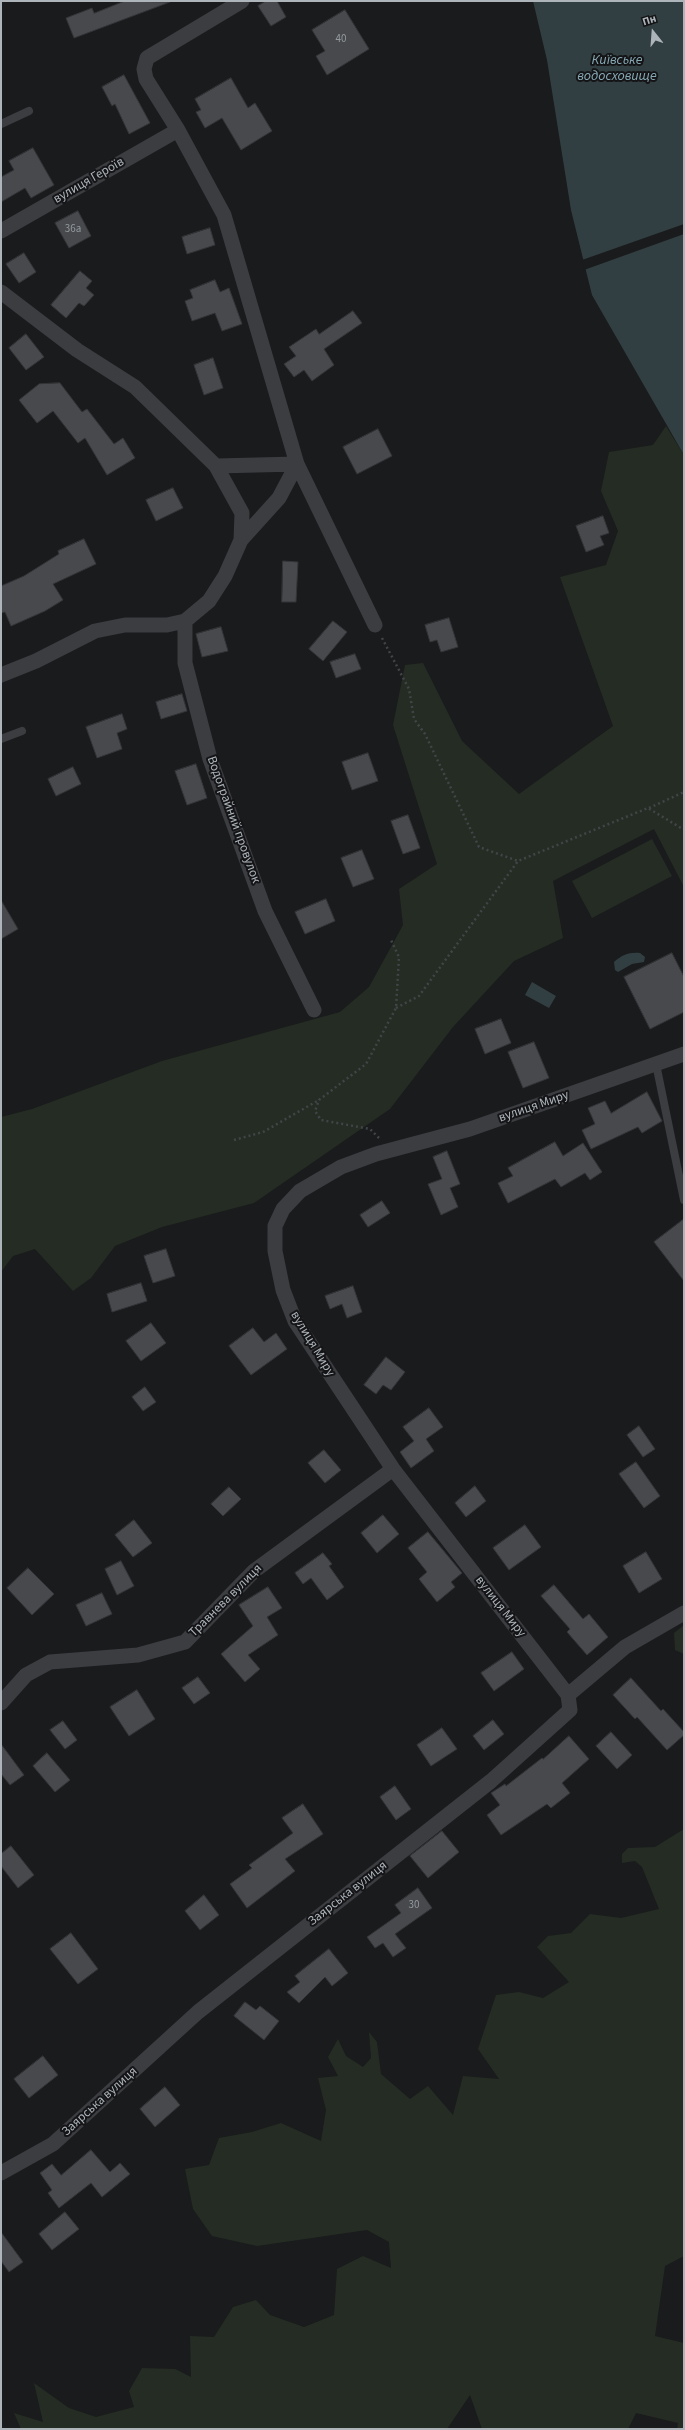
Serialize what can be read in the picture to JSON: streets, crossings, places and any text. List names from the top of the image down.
{
  "streets": {
    "street": [
      "вулиця Героїв",
      "Водограйний провулок",
      "вулиця Миру",
      "Травнева вулиця",
      "Заярська вулиця"
    ]
  },
  "crossings": [
    ["вулиця Миру", "Травнева вулиця"],
    ["вулиця Миру", "Заярська вулиця"]
  ],
  "water": ["Київське водосховище"],
  "house_numbers": ["40", "36а", "30"],
  "north": "top"
}
